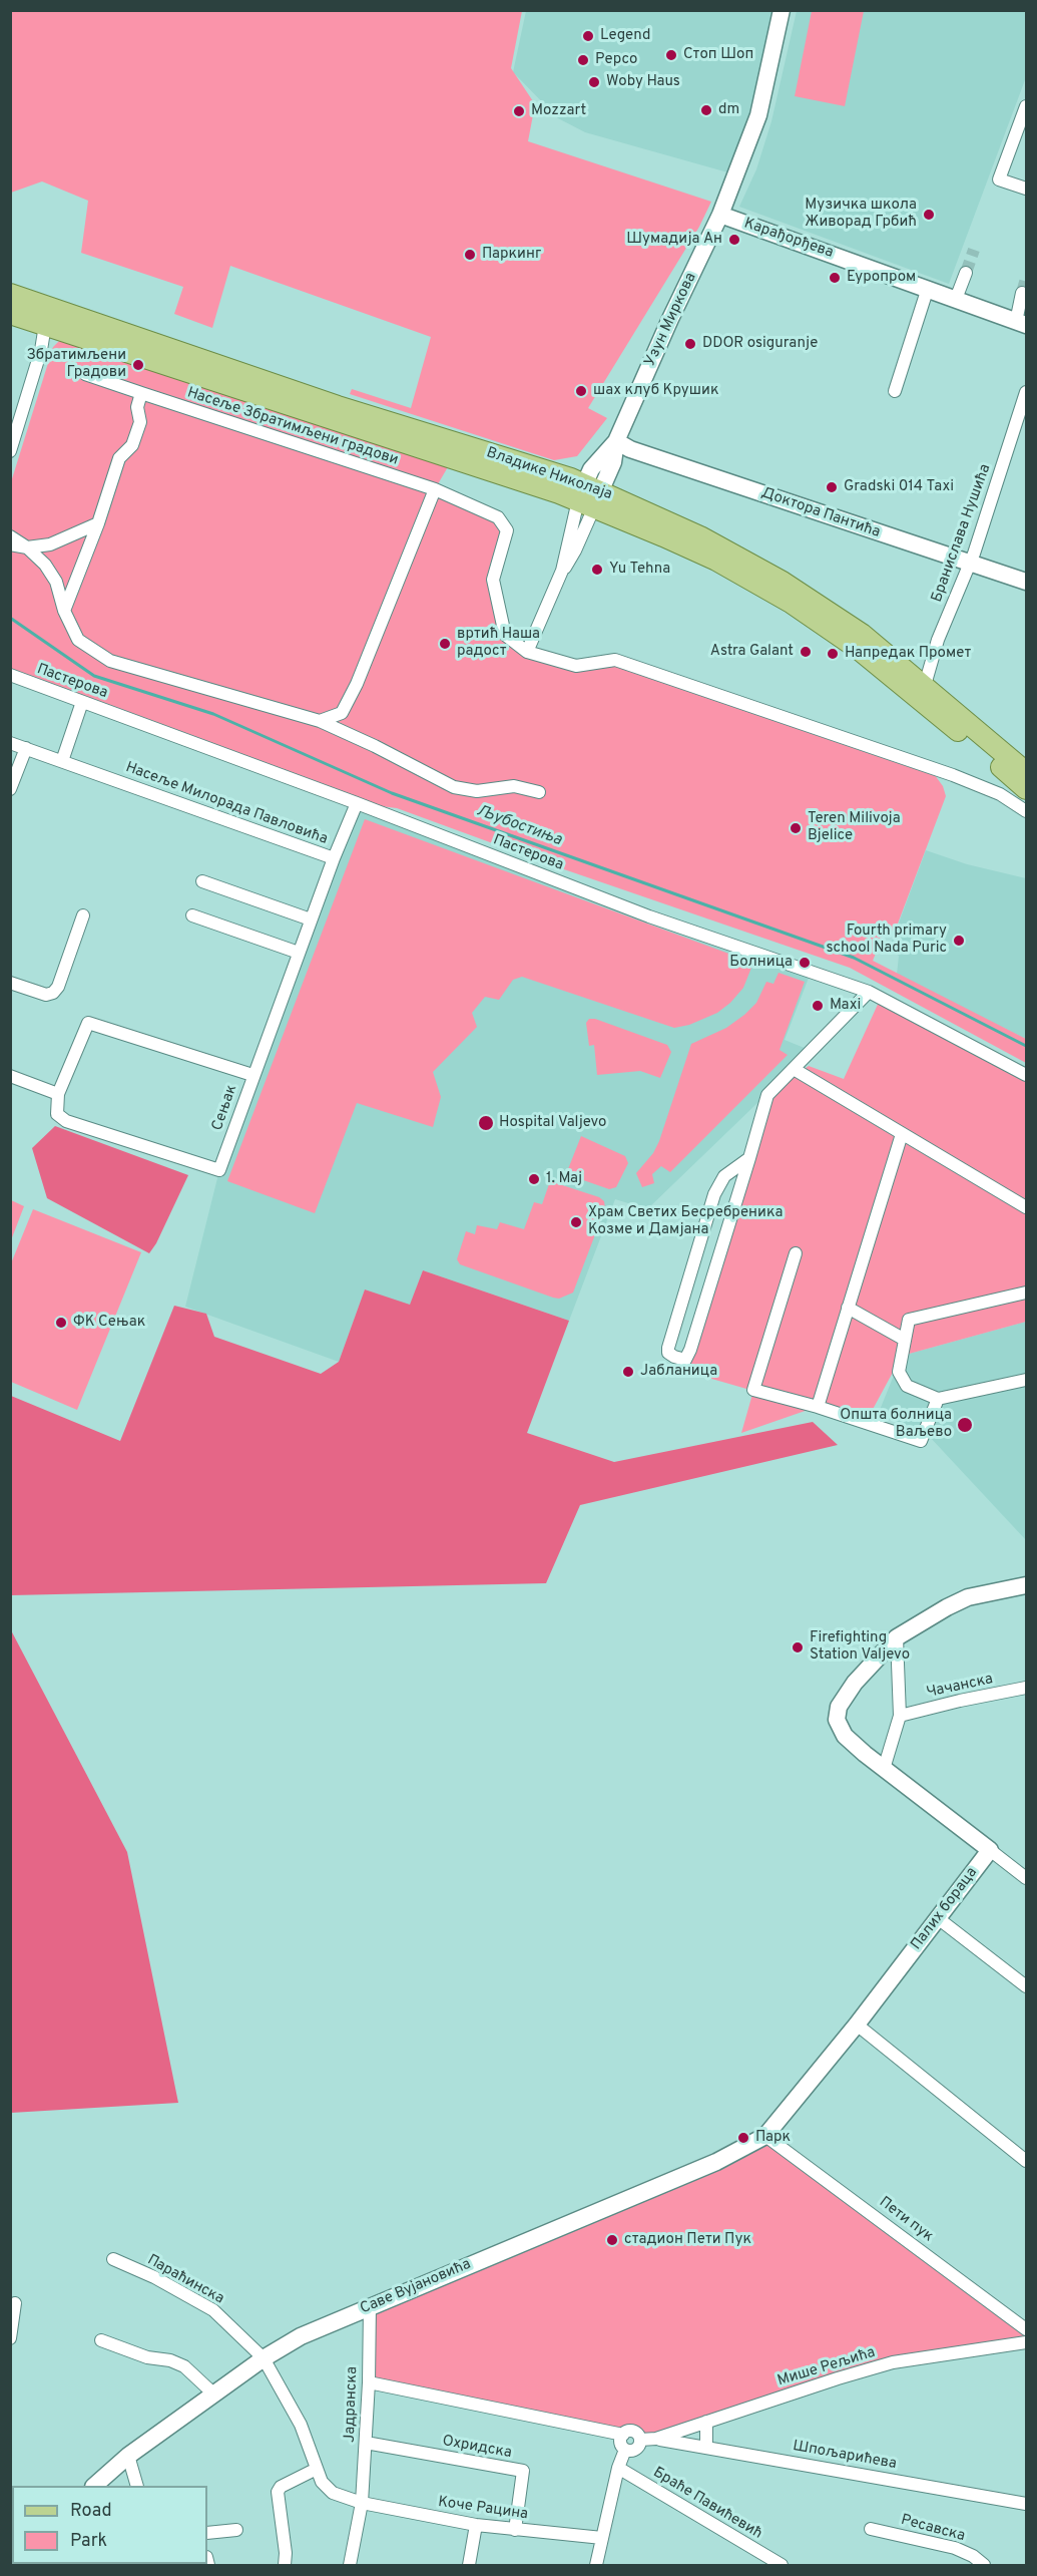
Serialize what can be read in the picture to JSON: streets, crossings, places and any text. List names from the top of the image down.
{
  "streets": {
    "main road": ["Владике Николаја"],
    "street": [
      "Карађорђева",
      "Узун Миркова",
      "Насеље Збратимљени градови",
      "Доктора Пантића",
      "Бранислава Нушића",
      "Пастерова",
      "Насеље Милорада Павловића",
      "Сењак",
      "Чачанска",
      "Палих бораца",
      "Пети пук",
      "Параћинска",
      "Саве Вујановића",
      "Мише Рељића",
      "Јадранска",
      "Охридска",
      "Шпољарићева",
      "Браће Павићевић",
      "Коче Рацина",
      "Ресавска"
    ]
  },
  "crossings": [
    ["Карађорђева", "Узун Миркова"],
    ["Узун Миркова", "Владике Николаја"],
    ["Узун Миркова", "Доктора Пантића"],
    ["Владике Николаја", "Бранислава Нушића"],
    ["Доктора Пантића", "Бранислава Нушића"],
    ["Насеље Милорада Павловића", "Сењак"],
    ["Палих бораца", "Пети пук"],
    ["Палих бораца", "Саве Вујановића"],
    ["Пети пук", "Саве Вујановића"],
    ["Параћинска", "Саве Вујановића"],
    ["Саве Вујановића", "Јадранска"],
    ["Мише Рељића", "Шпољарићева"],
    ["Јадранска", "Охридска"],
    ["Јадранска", "Коче Рацина"],
    ["Охридска", "Коче Рацина"]
  ],
  "water": ["Љубостиња"],
  "places": [
    "Legend",
    "Стоп Шоп",
    "Pepco",
    "Woby Haus",
    "dm",
    "Mozzart",
    "Музичка школа Живорад Грбић",
    "Шумадија Ан",
    "Паркинг",
    "Еуропром",
    "DDOR osiguranje",
    "Збратимљени Градови",
    "шах клуб Крушик",
    "Gradski 014 Taxi",
    "Yu Tehna",
    "вртић Наша радост",
    "Astra Galant",
    "Напредак Промет",
    "Teren Milivoja Bjelice",
    "Fourth primary school Nada Puric",
    "Болница",
    "Maxi",
    "Hospital Valjevo",
    "1. Maj",
    "Храм Светих Бесребреника Козме и Дамјана",
    "ФК Сењак",
    "Јабланица",
    "Општа болница Ваљево",
    "Firefighting Station Valjevo",
    "Парк",
    "стадион Пети Пук"
  ],
  "legend": ["Road", "Park"]
}
